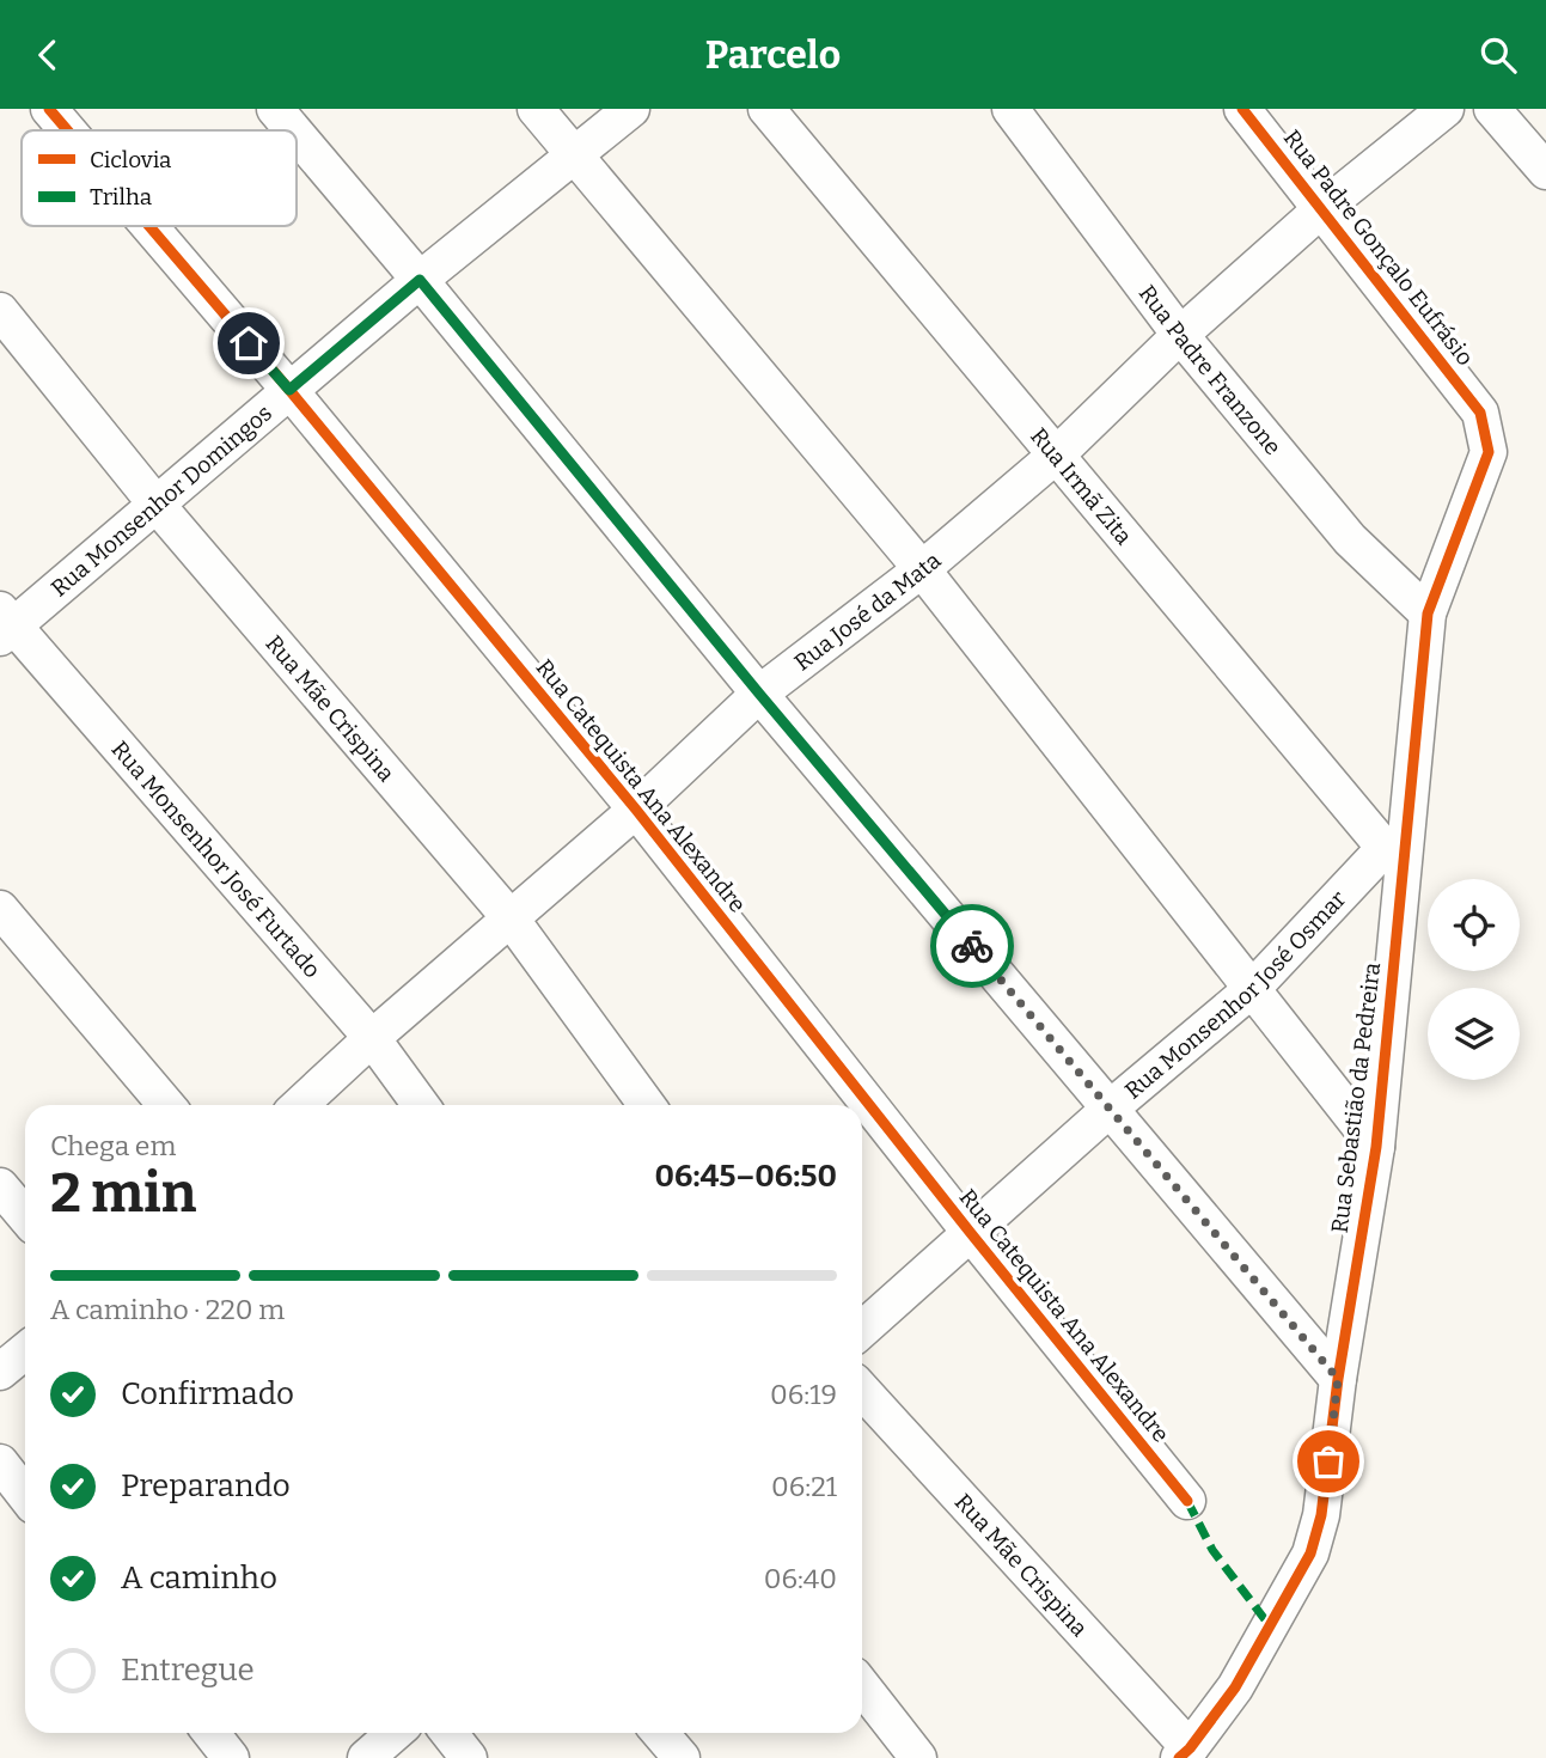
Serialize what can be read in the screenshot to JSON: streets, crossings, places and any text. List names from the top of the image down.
{
  "streets": {
    "street": [
      "Rua Padre Gonçalo Eufrásio",
      "Rua Padre Franzone",
      "Rua Irmã Zita",
      "Rua Monsenhor Domingos",
      "Rua José da Mata",
      "Rua Mãe Crispina",
      "Rua Catequista Ana Alexandre",
      "Rua Monsenhor José Furtado",
      "Rua Monsenhor José Osmar",
      "Rua Sebastião da Pedreira"
    ]
  },
  "crossings": [
    ["Rua Padre Gonçalo Eufrásio", "Rua José da Mata"],
    ["Rua Padre Gonçalo Eufrásio", "Rua Sebastião da Pedreira"],
    ["Rua Padre Franzone", "Rua José da Mata"],
    ["Rua Padre Franzone", "Rua Sebastião da Pedreira"],
    ["Rua Irmã Zita", "Rua José da Mata"],
    ["Rua Irmã Zita", "Rua Monsenhor José Osmar"],
    ["Rua Irmã Zita", "Rua Sebastião da Pedreira"],
    ["Rua Monsenhor Domingos", "Rua Mãe Crispina"],
    ["Rua Monsenhor Domingos", "Rua Catequista Ana Alexandre"],
    ["Rua Monsenhor Domingos", "Rua Monsenhor José Furtado"],
    ["Rua José da Mata", "Rua Mãe Crispina"],
    ["Rua José da Mata", "Rua Catequista Ana Alexandre"],
    ["Rua José da Mata", "Rua Monsenhor José Furtado"],
    ["Rua Mãe Crispina", "Rua Sebastião da Pedreira"],
    ["Rua Catequista Ana Alexandre", "Rua Monsenhor José Osmar"],
    ["Rua Monsenhor José Osmar", "Rua Sebastião da Pedreira"]
  ],
  "legend": ["Ciclovia", "Trilha"],
  "page": {
    "header": "Parcelo",
    "heading": ["2 min", "Chega em", "06:45–06:50"],
    "bar": "A caminho · 220 m",
    "list": [
      ["Confirmado", "06:19"],
      ["Preparando", "06:21"],
      ["A caminho", "06:40"],
      "Entregue"
    ]
  }
}
